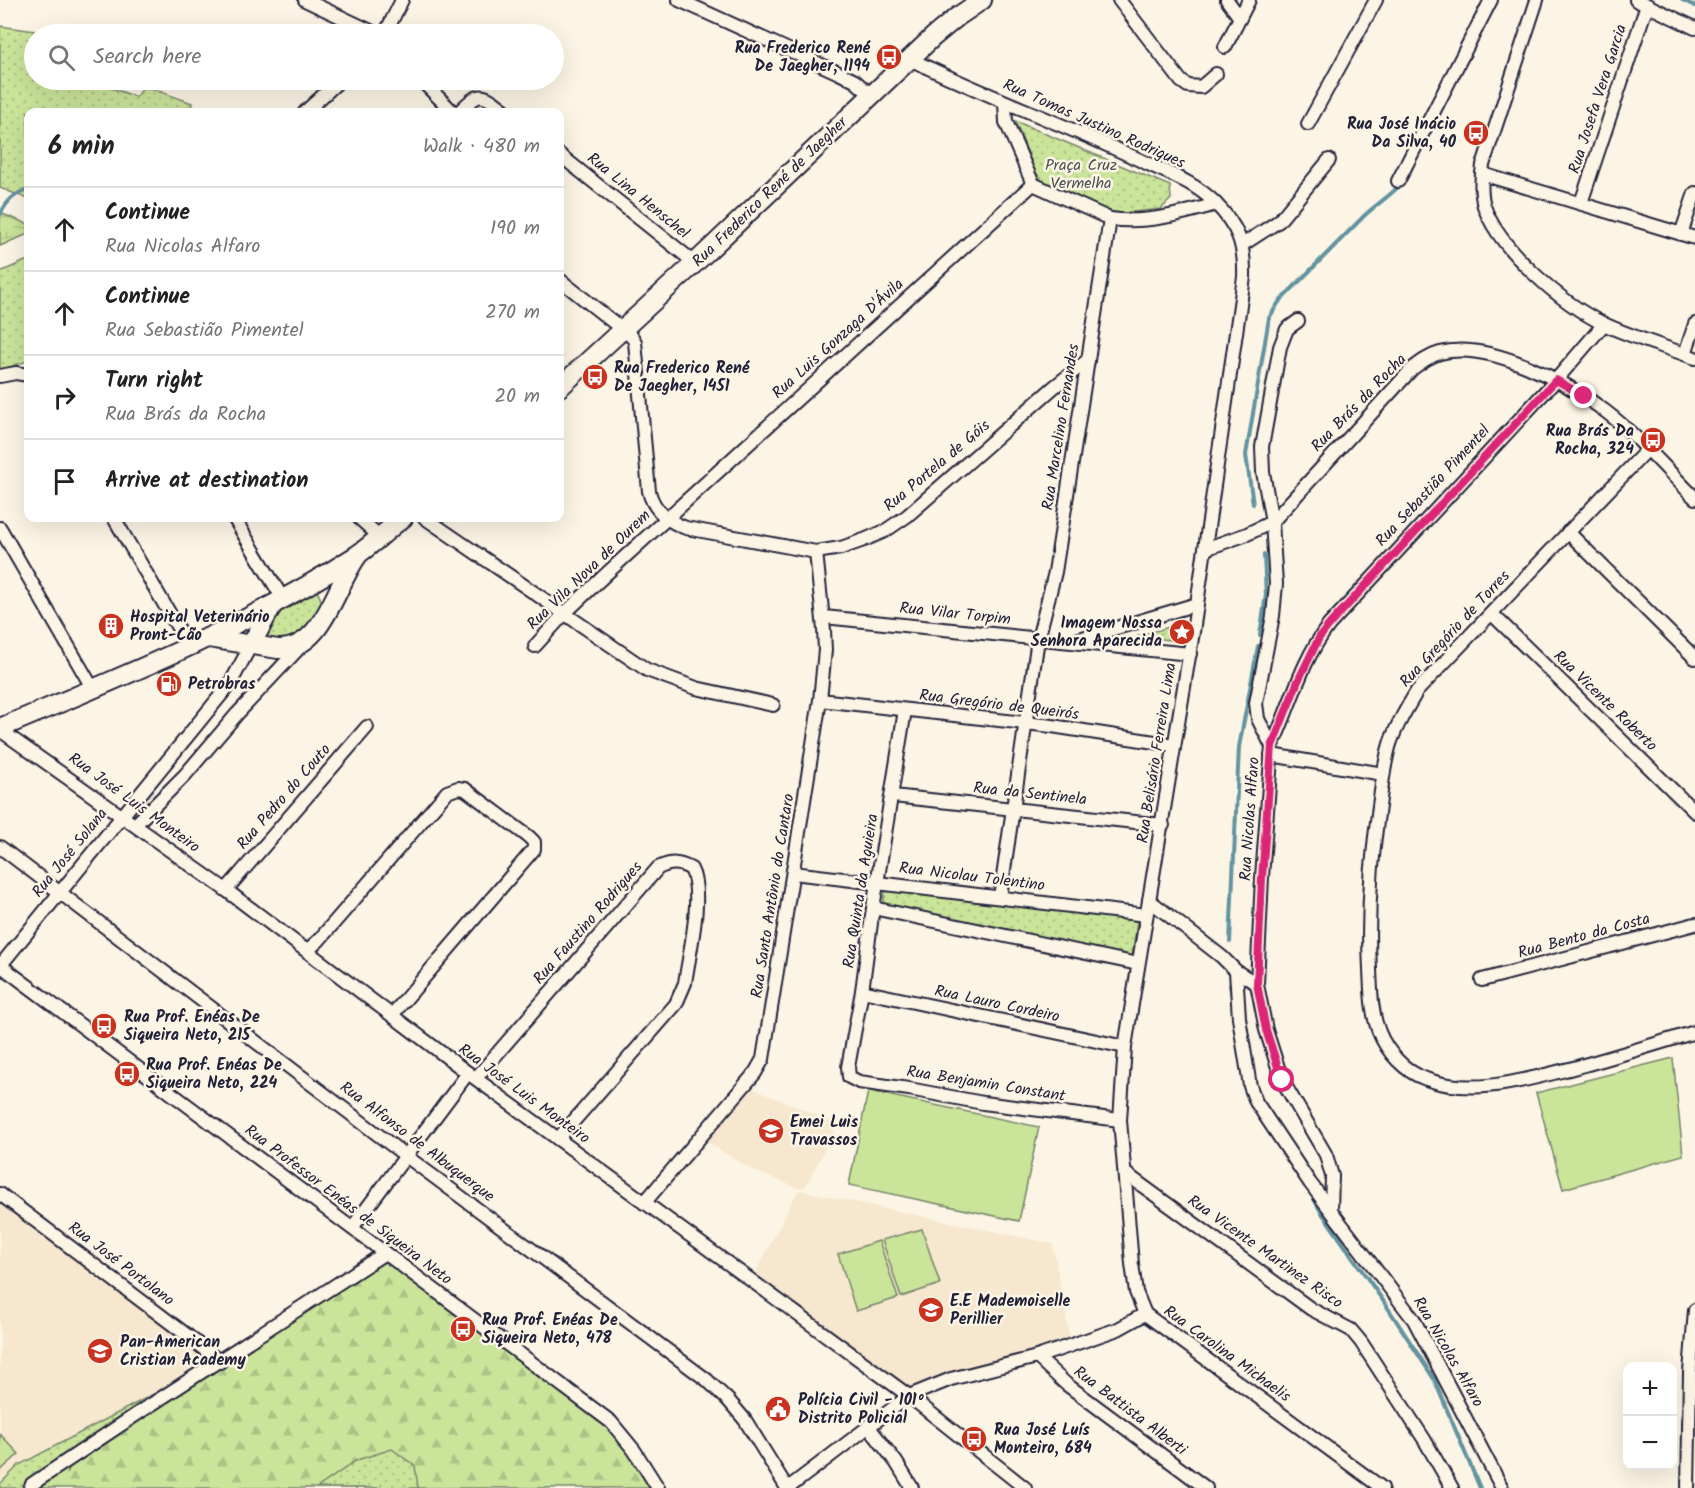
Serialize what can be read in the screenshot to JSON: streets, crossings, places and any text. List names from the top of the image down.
{
  "streets": {
    "main road": ["Rua Frederico René de Jaegher"],
    "street": [
      "Rua Josefa Vera Garcia",
      "Rua Tomas Justino Rodrigues",
      "Rua Lina Henschel",
      "Rua Luis Gonzaga D'Ávila",
      "Rua Brás da Rocha",
      "Rua Marcelino Fernandes",
      "Rua Portela de Góis",
      "Rua Sebastião Pimentel",
      "Rua Vila Nova de Ourem",
      "Rua Vilar Torpim",
      "Rua Gregório de Torres",
      "Rua Vicente Roberto",
      "Rua Gregório de Queirós",
      "Rua Belisário Ferreira Lima",
      "Rua da Sentinela",
      "Rua Pedro do Couto",
      "Rua José Luis Monteiro",
      "Rua Nicolas Alfaro",
      "Rua José Solana",
      "Rua Nicolau Tolentino",
      "Rua Quinta da Aguieira",
      "Rua Santo Antônio do Cantaro",
      "Rua Faustino Rodrigues",
      "Rua Bento da Costa",
      "Rua Lauro Cordeiro",
      "Rua Benjamin Constant",
      "Rua Alfonso de Albuquerque",
      "Rua Professor Enéas de Siqueira Neto",
      "Rua Vicente Martinez Risco",
      "Rua José Portolano",
      "Rua Carolina Michaelis",
      "Rua Battista Alberti"
    ]
  },
  "crossings": [
    ["Rua Tomas Justino Rodrigues", "Rua Frederico René de Jaegher"],
    ["Rua Tomas Justino Rodrigues", "Rua Belisário Ferreira Lima"],
    ["Rua Frederico René de Jaegher", "Rua Lina Henschel"],
    ["Rua Luis Gonzaga D'Ávila", "Rua Portela de Góis"],
    ["Rua Luis Gonzaga D'Ávila", "Rua Vila Nova de Ourem"],
    ["Rua Brás da Rocha", "Rua Sebastião Pimentel"],
    ["Rua Brás da Rocha", "Rua Gregório de Torres"],
    ["Rua Brás da Rocha", "Rua Belisário Ferreira Lima"],
    ["Rua Brás da Rocha", "Rua Nicolas Alfaro"],
    ["Rua Marcelino Fernandes", "Rua Portela de Góis"],
    ["Rua Marcelino Fernandes", "Rua Vilar Torpim"],
    ["Rua Marcelino Fernandes", "Rua Gregório de Queirós"],
    ["Rua Marcelino Fernandes", "Rua da Sentinela"],
    ["Rua Marcelino Fernandes", "Rua Nicolau Tolentino"],
    ["Rua Portela de Góis", "Rua Vila Nova de Ourem"],
    ["Rua Portela de Góis", "Rua Santo Antônio do Cantaro"],
    ["Rua Sebastião Pimentel", "Rua Nicolas Alfaro"],
    ["Rua Vilar Torpim", "Rua Belisário Ferreira Lima"],
    ["Rua Vilar Torpim", "Rua Santo Antônio do Cantaro"],
    ["Rua Gregório de Torres", "Rua Vicente Roberto"],
    ["Rua Gregório de Queirós", "Rua Belisário Ferreira Lima"],
    ["Rua Gregório de Queirós", "Rua Quinta da Aguieira"],
    ["Rua Gregório de Queirós", "Rua Santo Antônio do Cantaro"],
    ["Rua Belisário Ferreira Lima", "Rua da Sentinela"],
    ["Rua Belisário Ferreira Lima", "Rua Nicolau Tolentino"],
    ["Rua Belisário Ferreira Lima", "Rua Lauro Cordeiro"],
    ["Rua Belisário Ferreira Lima", "Rua Benjamin Constant"],
    ["Rua Belisário Ferreira Lima", "Rua Vicente Martinez Risco"],
    ["Rua Belisário Ferreira Lima", "Rua Carolina Michaelis"],
    ["Rua da Sentinela", "Rua Quinta da Aguieira"],
    ["Rua Pedro do Couto", "Rua José Luis Monteiro"],
    ["Rua José Luis Monteiro", "Rua José Solana"],
    ["Rua José Luis Monteiro", "Rua Santo Antônio do Cantaro"],
    ["Rua José Luis Monteiro", "Rua Faustino Rodrigues"],
    ["Rua José Luis Monteiro", "Rua Carolina Michaelis"],
    ["Rua José Solana", "Rua Alfonso de Albuquerque"],
    ["Rua José Solana", "Rua Professor Enéas de Siqueira Neto"],
    ["Rua Nicolau Tolentino", "Rua Quinta da Aguieira"],
    ["Rua Nicolau Tolentino", "Rua Santo Antônio do Cantaro"],
    ["Rua Quinta da Aguieira", "Rua Lauro Cordeiro"],
    ["Rua Quinta da Aguieira", "Rua Benjamin Constant"],
    ["Rua Alfonso de Albuquerque", "Rua Carolina Michaelis"],
    ["Rua Carolina Michaelis", "Rua Battista Alberti"]
  ],
  "parks": ["Praça Cruz Vermelha"],
  "places": {
    "bus stop": [
      "Rua Frederico René De Jaegher, 1194",
      "Rua José Inácio Da Silva, 40",
      "Rua Frederico René De Jaegher, 1451",
      "Rua Brás Da Rocha, 324",
      "Rua Prof. Enéas De Siqueira Neto, 215",
      "Rua Prof. Enéas De Siqueira Neto, 224",
      "Rua Prof. Enéas De Siqueira Neto, 478",
      "Rua José Luís Monteiro, 684"
    ],
    "building": ["Hospital Veterinário Pront-Cão"],
    "place": ["Imagem Nossa Senhora Aparecida"],
    "fuel station": ["Petrobras"],
    "school or university": ["Emei Luis Travassos", "E.E Mademoiselle Perillier", "Pan-American Cristian Academy"],
    "public building": ["Polícia Civil - 101º Distrito Policial"]
  },
  "page": {
    "search": "Search here",
    "heading": ["6 min", "Walk · 480 m"],
    "list": [
      ["Continue", "Rua Nicolas Alfaro", "190 m"],
      ["Continue", "Rua Sebastião Pimentel", "270 m"],
      ["Turn right", "Rua Brás da Rocha", "20 m"],
      "Arrive at destination"
    ],
    "map_buttons": ["+", "−"]
  }
}
